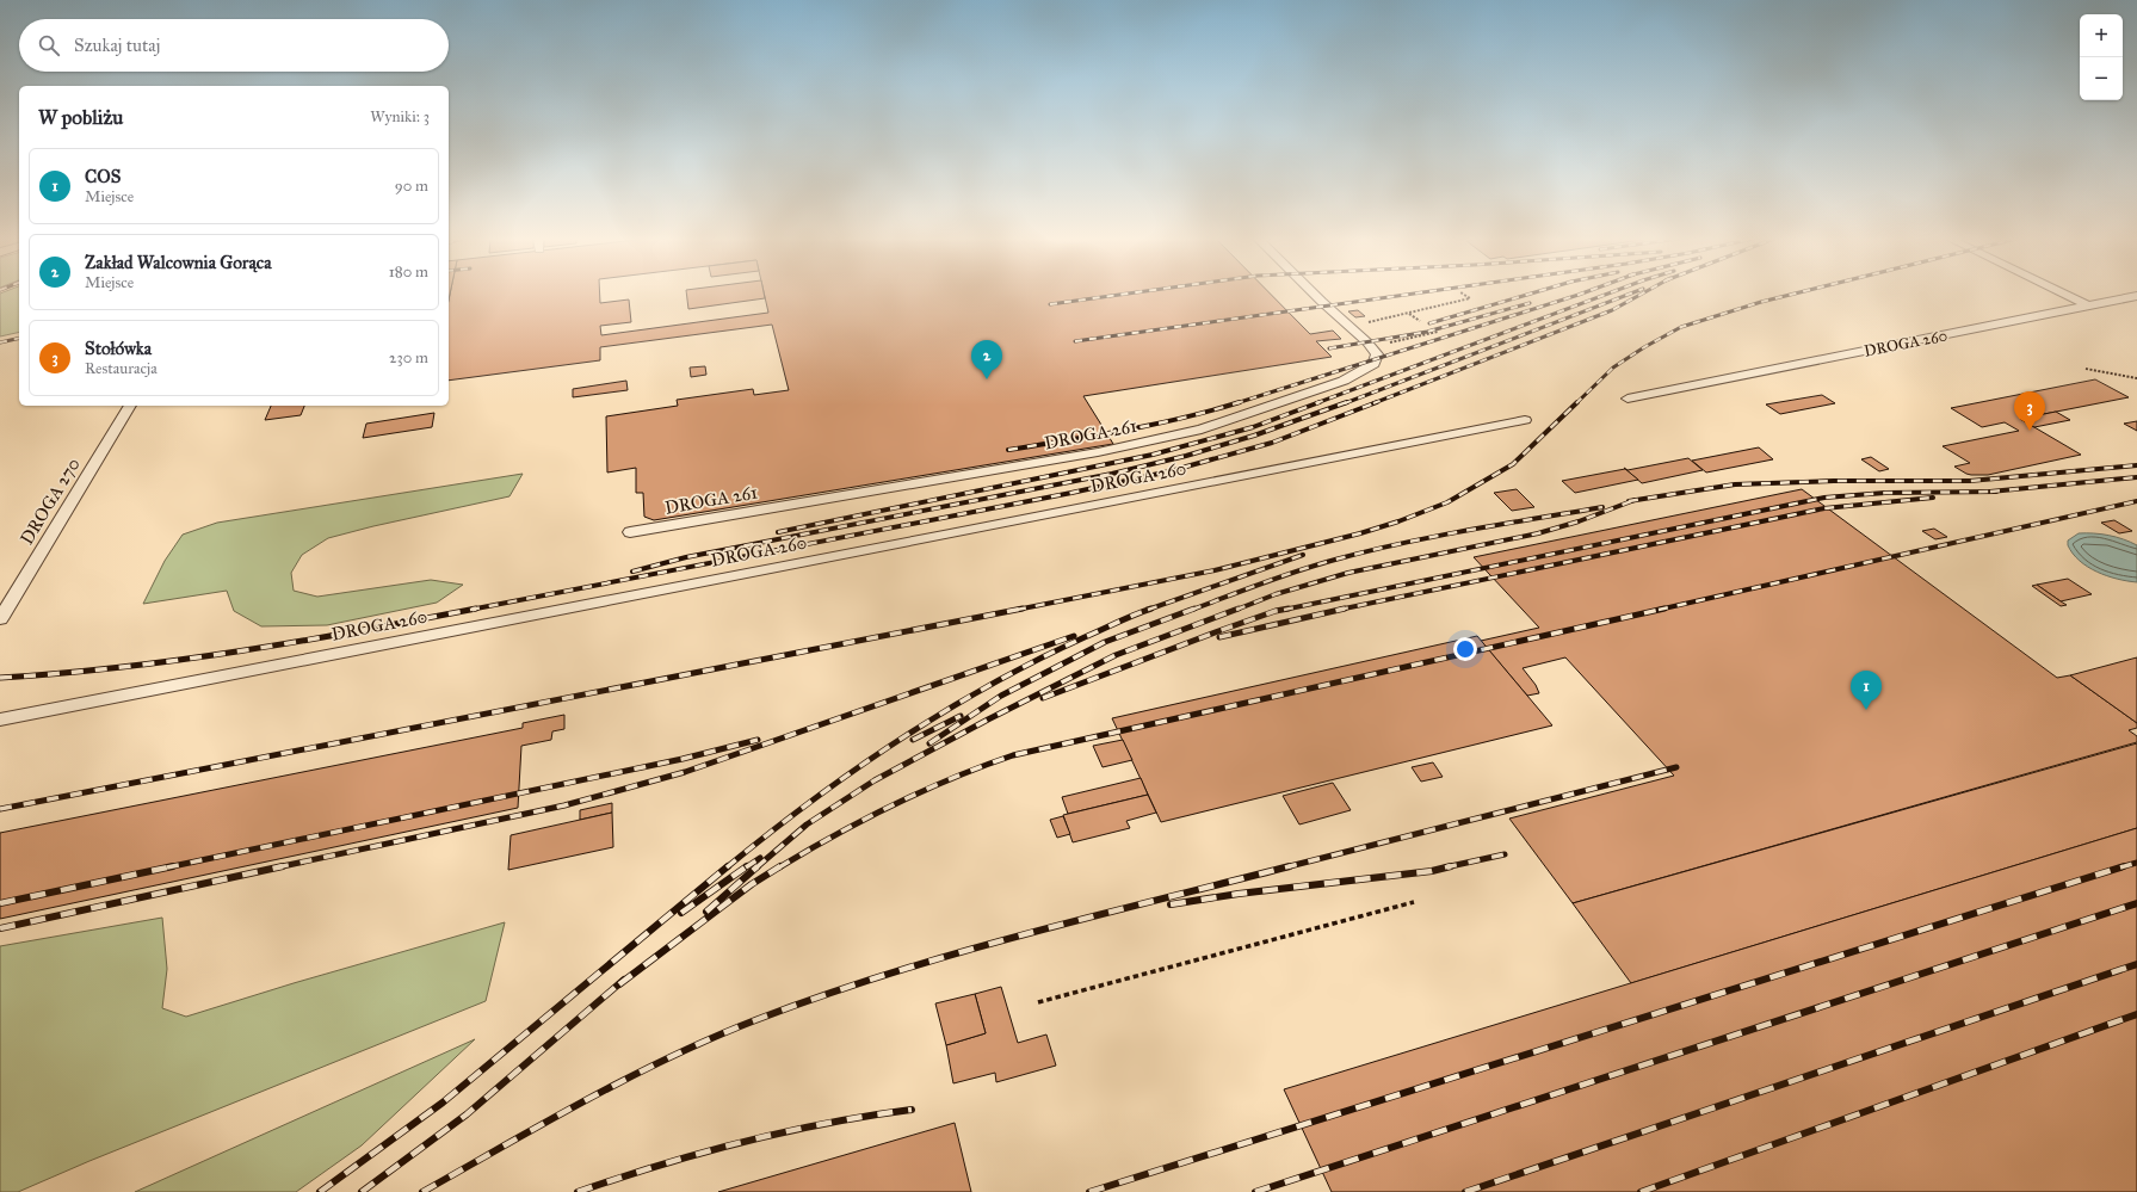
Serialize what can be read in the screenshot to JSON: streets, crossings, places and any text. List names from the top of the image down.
{
  "streets": {
    "lane": ["DROGA 260", "DROGA 261", "DROGA 270"]
  },
  "page": {
    "map_buttons": ["+", "−"],
    "search": "Szukaj tutaj",
    "heading": ["W pobliżu", "Wyniki: 3"],
    "list": [
      {
        "mark": "1",
        "name": "COS",
        "note": "Miejsce",
        "value": "90 m"
      },
      {
        "mark": "2",
        "name": "Zakład Walcownia Gorąca",
        "note": "Miejsce",
        "value": "180 m"
      },
      {
        "mark": "3",
        "name": "Stołówka",
        "note": "Restauracja",
        "value": "230 m"
      }
    ],
    "pins": ["2", "3", "1"]
  }
}
